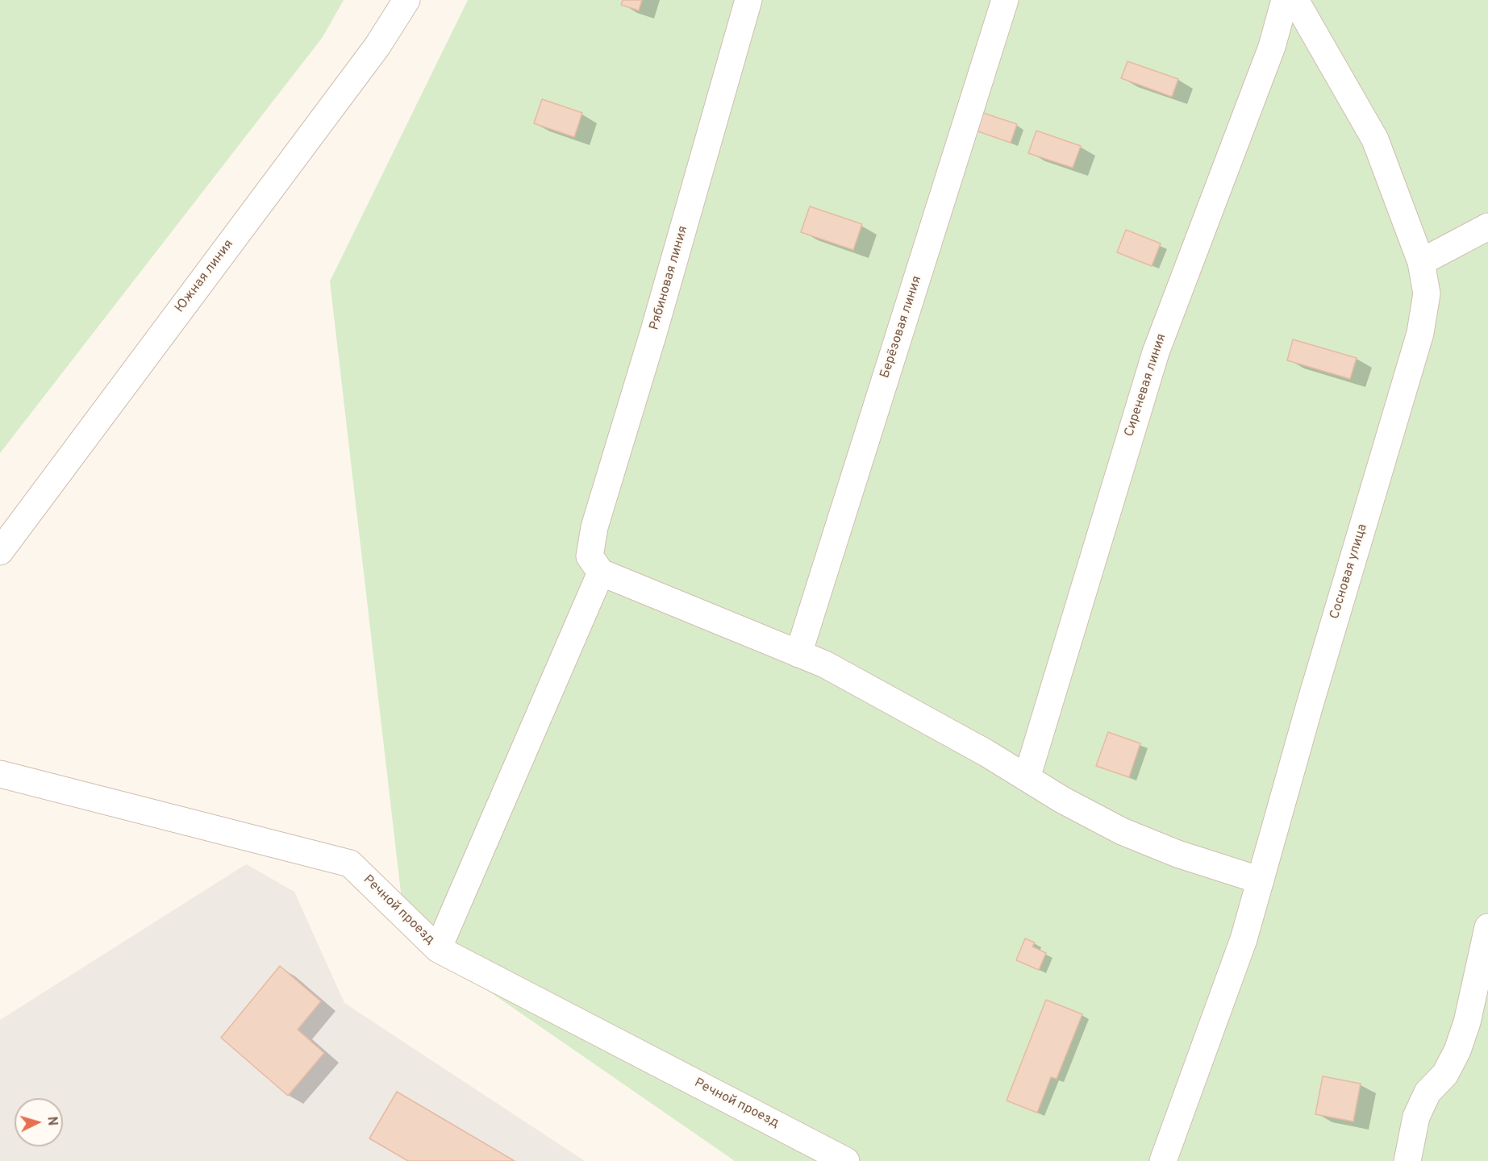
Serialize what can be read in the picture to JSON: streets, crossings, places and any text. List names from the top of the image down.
{
  "streets": {
    "street": [
      "Южная линия",
      "Рябиновая линия",
      "Берёзовая линия",
      "Сиреневая линия",
      "Сосновая улица",
      "Речной проезд"
    ]
  },
  "crossings": [
    ["Рябиновая линия", "Речной проезд"]
  ],
  "north": "right"
}
